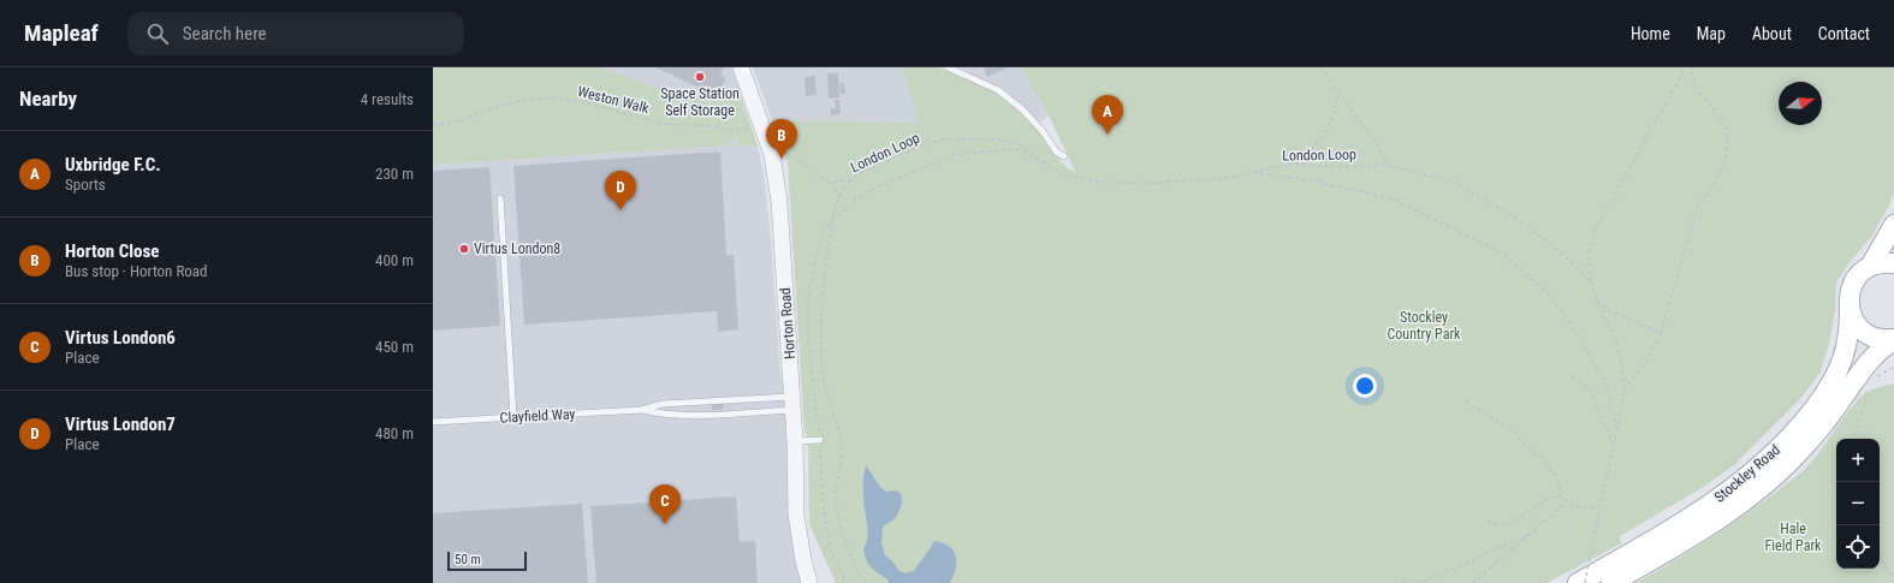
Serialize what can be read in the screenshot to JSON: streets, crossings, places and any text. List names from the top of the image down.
{
  "streets": {
    "main road": ["Stockley Road"],
    "street": ["Horton Road"],
    "lane": ["Clayfield Way"],
    "path": ["Weston Walk", "London Loop"]
  },
  "crossings": [
    ["Weston Walk", "Horton Road"]
  ],
  "parks": ["Stockley Country Park", "Hale Field Park"],
  "places": ["Space Station Self Storage", "Virtus London8"],
  "scale_bar": "50 m",
  "north": "right",
  "page": {
    "header": "Mapleaf",
    "search": "Search here",
    "nav": [
      "Home",
      "Map",
      "About",
      "Contact"
    ],
    "heading": ["Nearby", "4 results"],
    "pins": [
      "A",
      "B",
      "D",
      "C"
    ],
    "list": [
      {
        "mark": "A",
        "name": "Uxbridge F.C.",
        "note": "Sports",
        "value": "230 m"
      },
      {
        "mark": "B",
        "name": "Horton Close",
        "note": "Bus stop · Horton Road",
        "value": "400 m"
      },
      {
        "mark": "C",
        "name": "Virtus London6",
        "note": "Place",
        "value": "450 m"
      },
      {
        "mark": "D",
        "name": "Virtus London7",
        "note": "Place",
        "value": "480 m"
      }
    ],
    "map_buttons": ["+", "−"],
    "scale": "50 m"
  }
}
